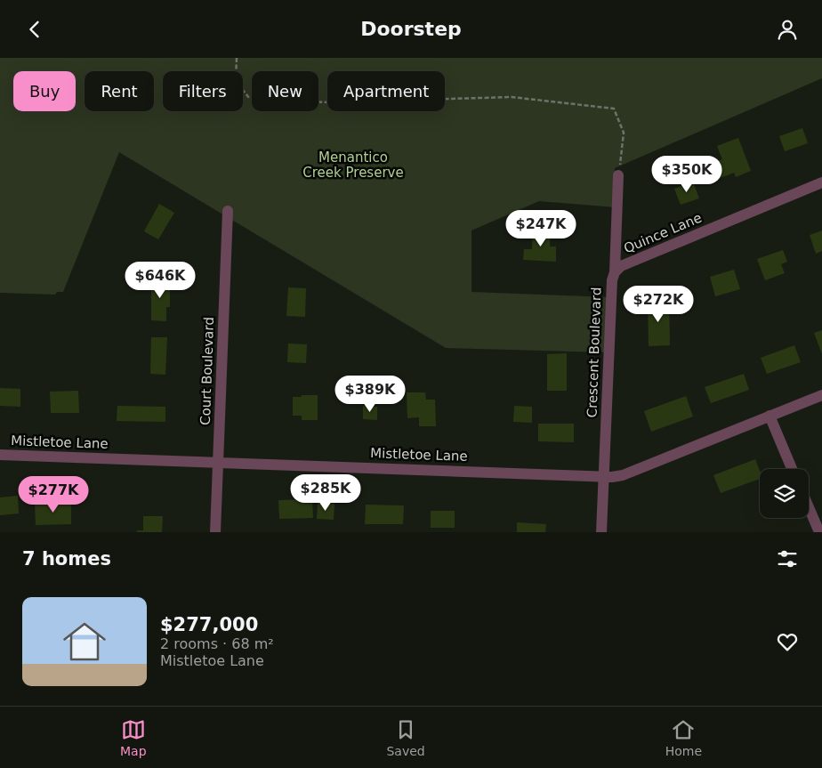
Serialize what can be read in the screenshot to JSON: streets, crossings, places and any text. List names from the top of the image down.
{
  "streets": {
    "street": [
      "Quince Lane",
      "Crescent Boulevard",
      "Court Boulevard",
      "Mistletoe Lane"
    ]
  },
  "crossings": [
    ["Quince Lane", "Crescent Boulevard"],
    ["Crescent Boulevard", "Mistletoe Lane"],
    ["Court Boulevard", "Mistletoe Lane"]
  ],
  "parks": ["Menantico Creek Preserve"],
  "page": {
    "header": "Doorstep",
    "chip": [
      "Buy",
      "Rent",
      "Filters",
      "New",
      "Apartment"
    ],
    "price": [
      "$350K",
      "$247K",
      "$646K",
      "$272K",
      "$389K",
      "$285K",
      "$277K"
    ],
    "heading": "7 homes",
    "list": [
      {
        "name": "$277,000",
        "note": "2 rooms · 68 m² · Mistletoe Lane"
      }
    ],
    "tabs": ["Map", "Saved", "Home"]
  }
}
